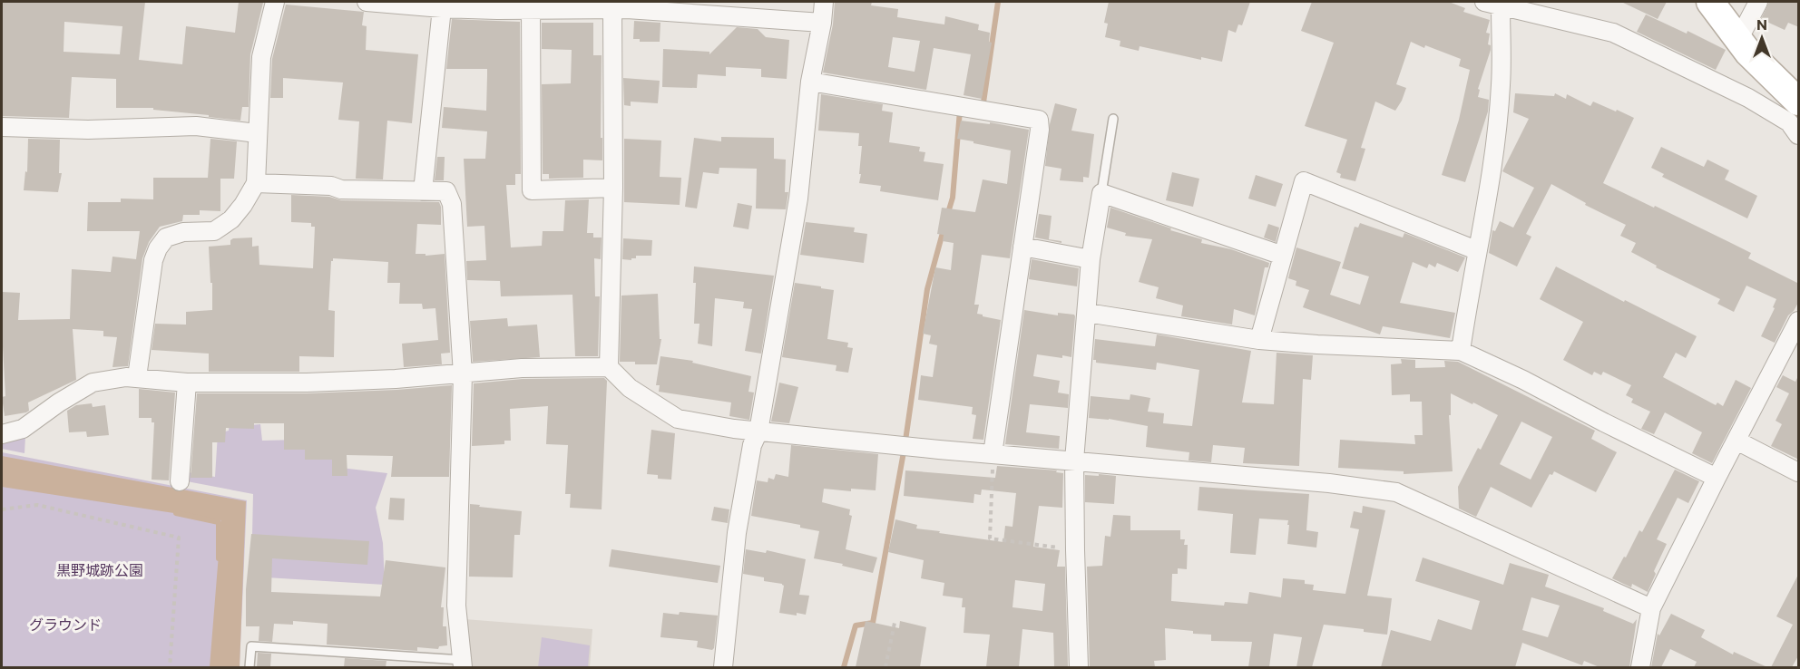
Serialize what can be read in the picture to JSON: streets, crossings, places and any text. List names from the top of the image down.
{
  "parks": ["黒野城跡公園", "グラウンド"],
  "north": "top"
}
